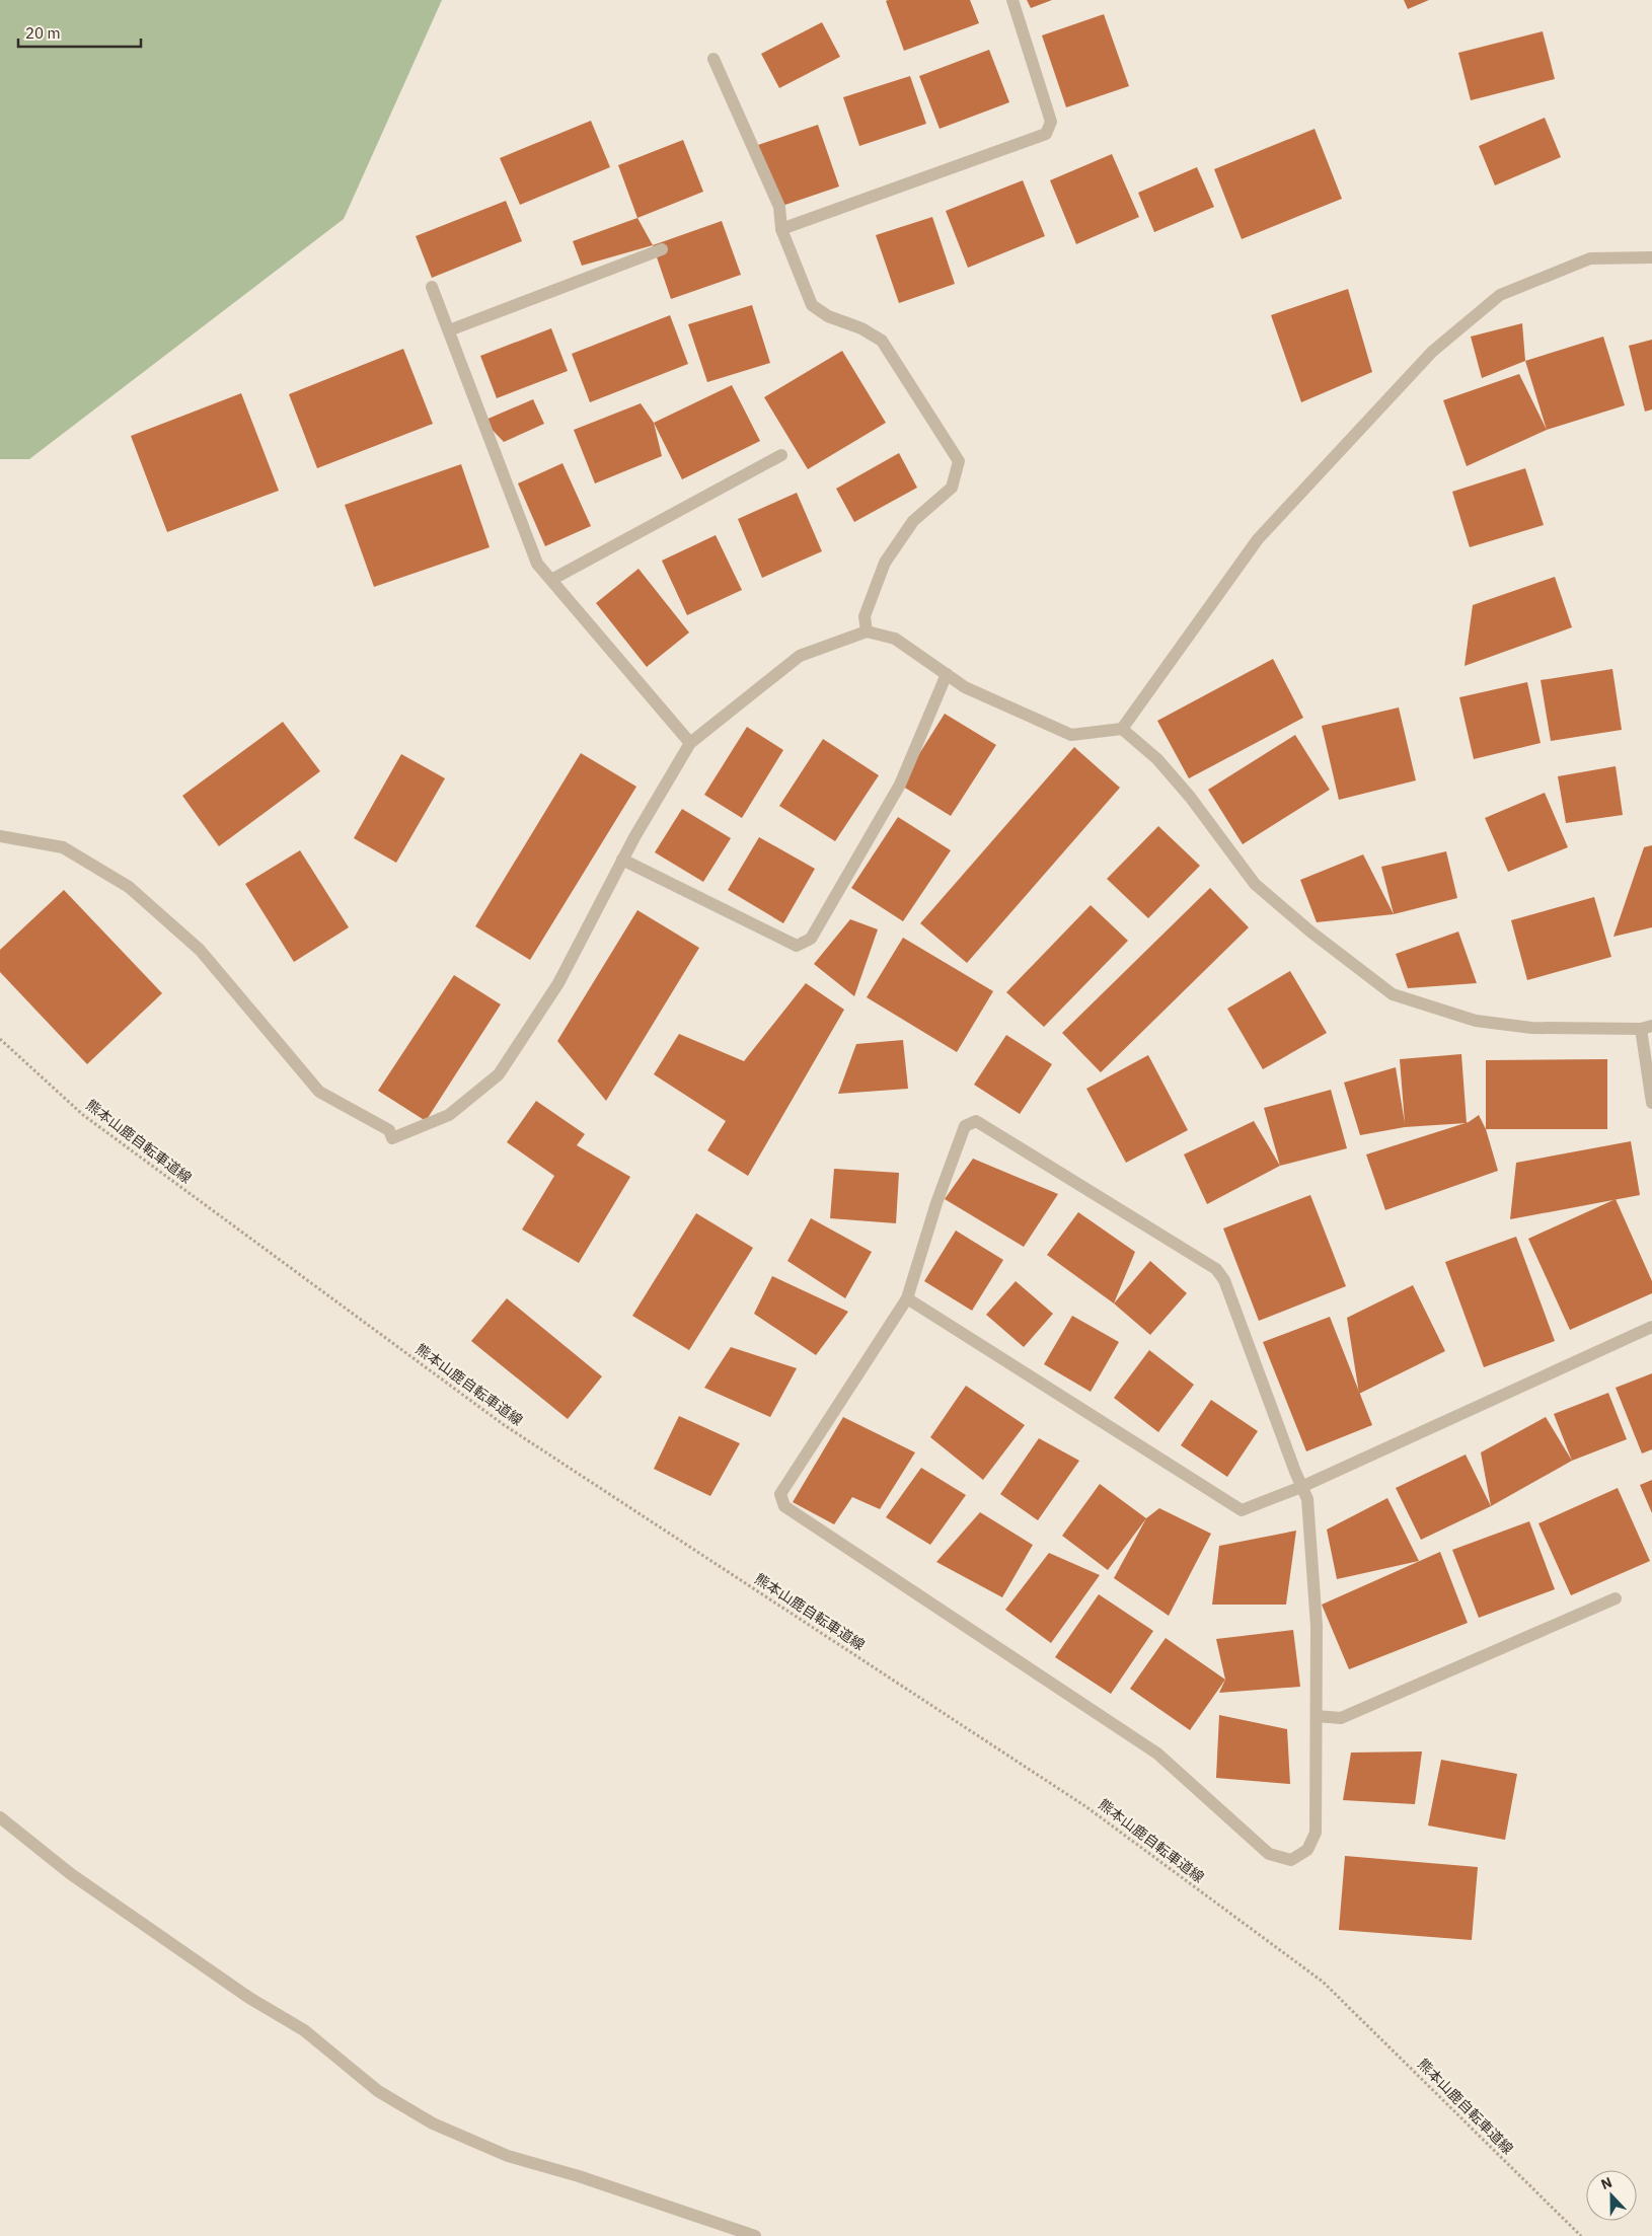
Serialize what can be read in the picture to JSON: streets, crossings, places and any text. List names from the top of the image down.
{
  "streets": {
    "path": ["熊本山鹿自転車道線"]
  },
  "scale_bar": "20 m",
  "north": "top"
}
